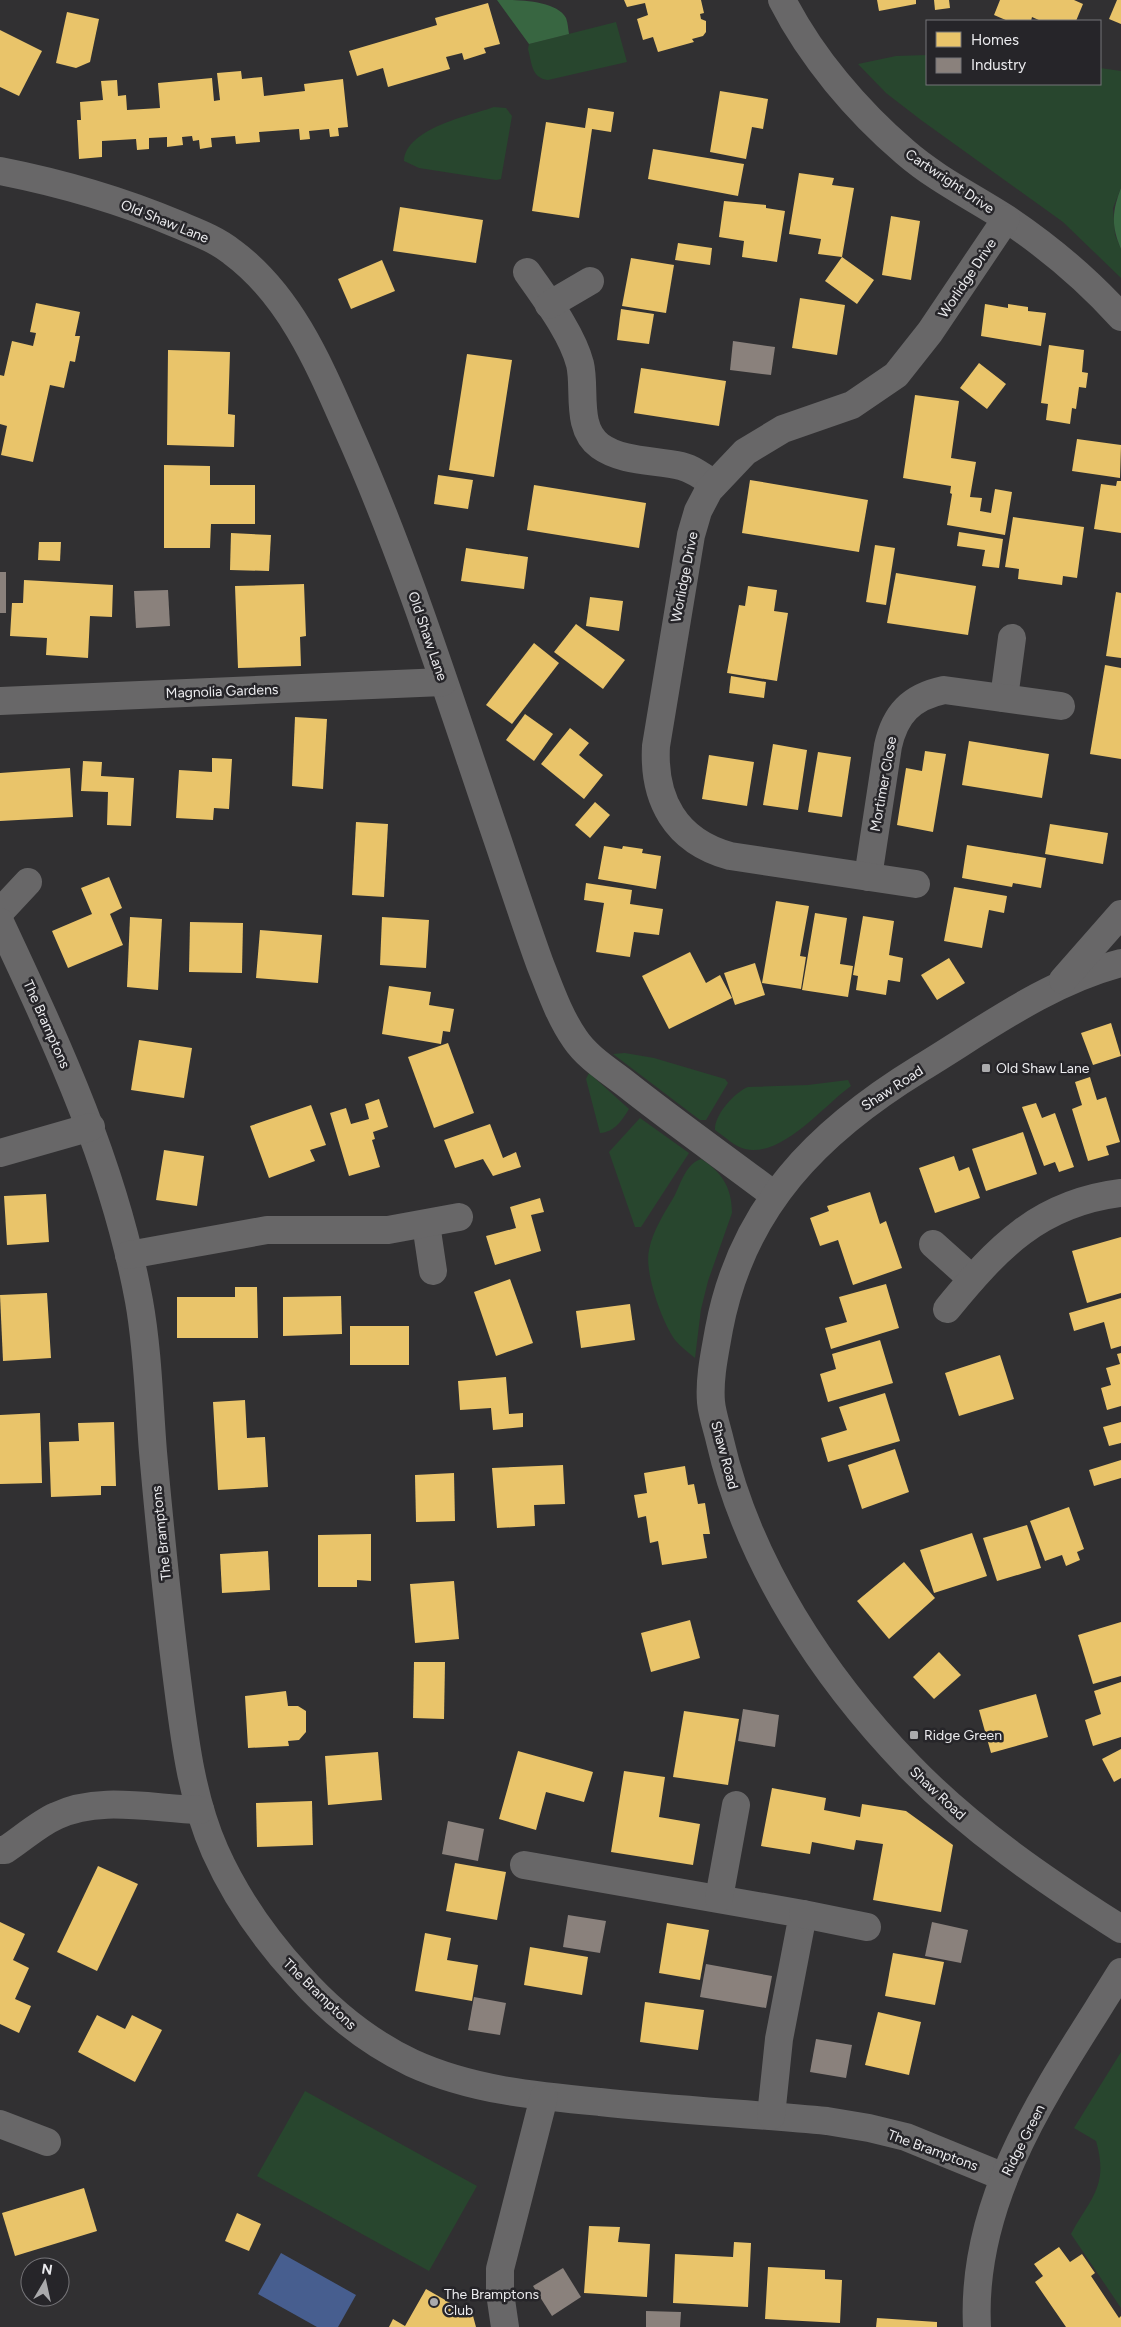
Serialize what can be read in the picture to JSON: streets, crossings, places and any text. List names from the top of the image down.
{
  "streets": {
    "street": [
      "Cartwright Drive",
      "Old Shaw Lane",
      "Worlidge Drive",
      "Magnolia Gardens",
      "Mortimer Close",
      "The Bramptons",
      "Shaw Road",
      "Ridge Green"
    ]
  },
  "crossings": [
    ["Cartwright Drive", "Worlidge Drive"],
    ["Old Shaw Lane", "Magnolia Gardens"],
    ["Old Shaw Lane", "Shaw Road"],
    ["Worlidge Drive", "Mortimer Close"],
    ["The Bramptons", "Ridge Green"]
  ],
  "places": {
    "transit": ["Old Shaw Lane", "Ridge Green"],
    "other": ["The Bramptons Club"]
  },
  "legend": ["Homes", "Industry"],
  "north": "top"
}
